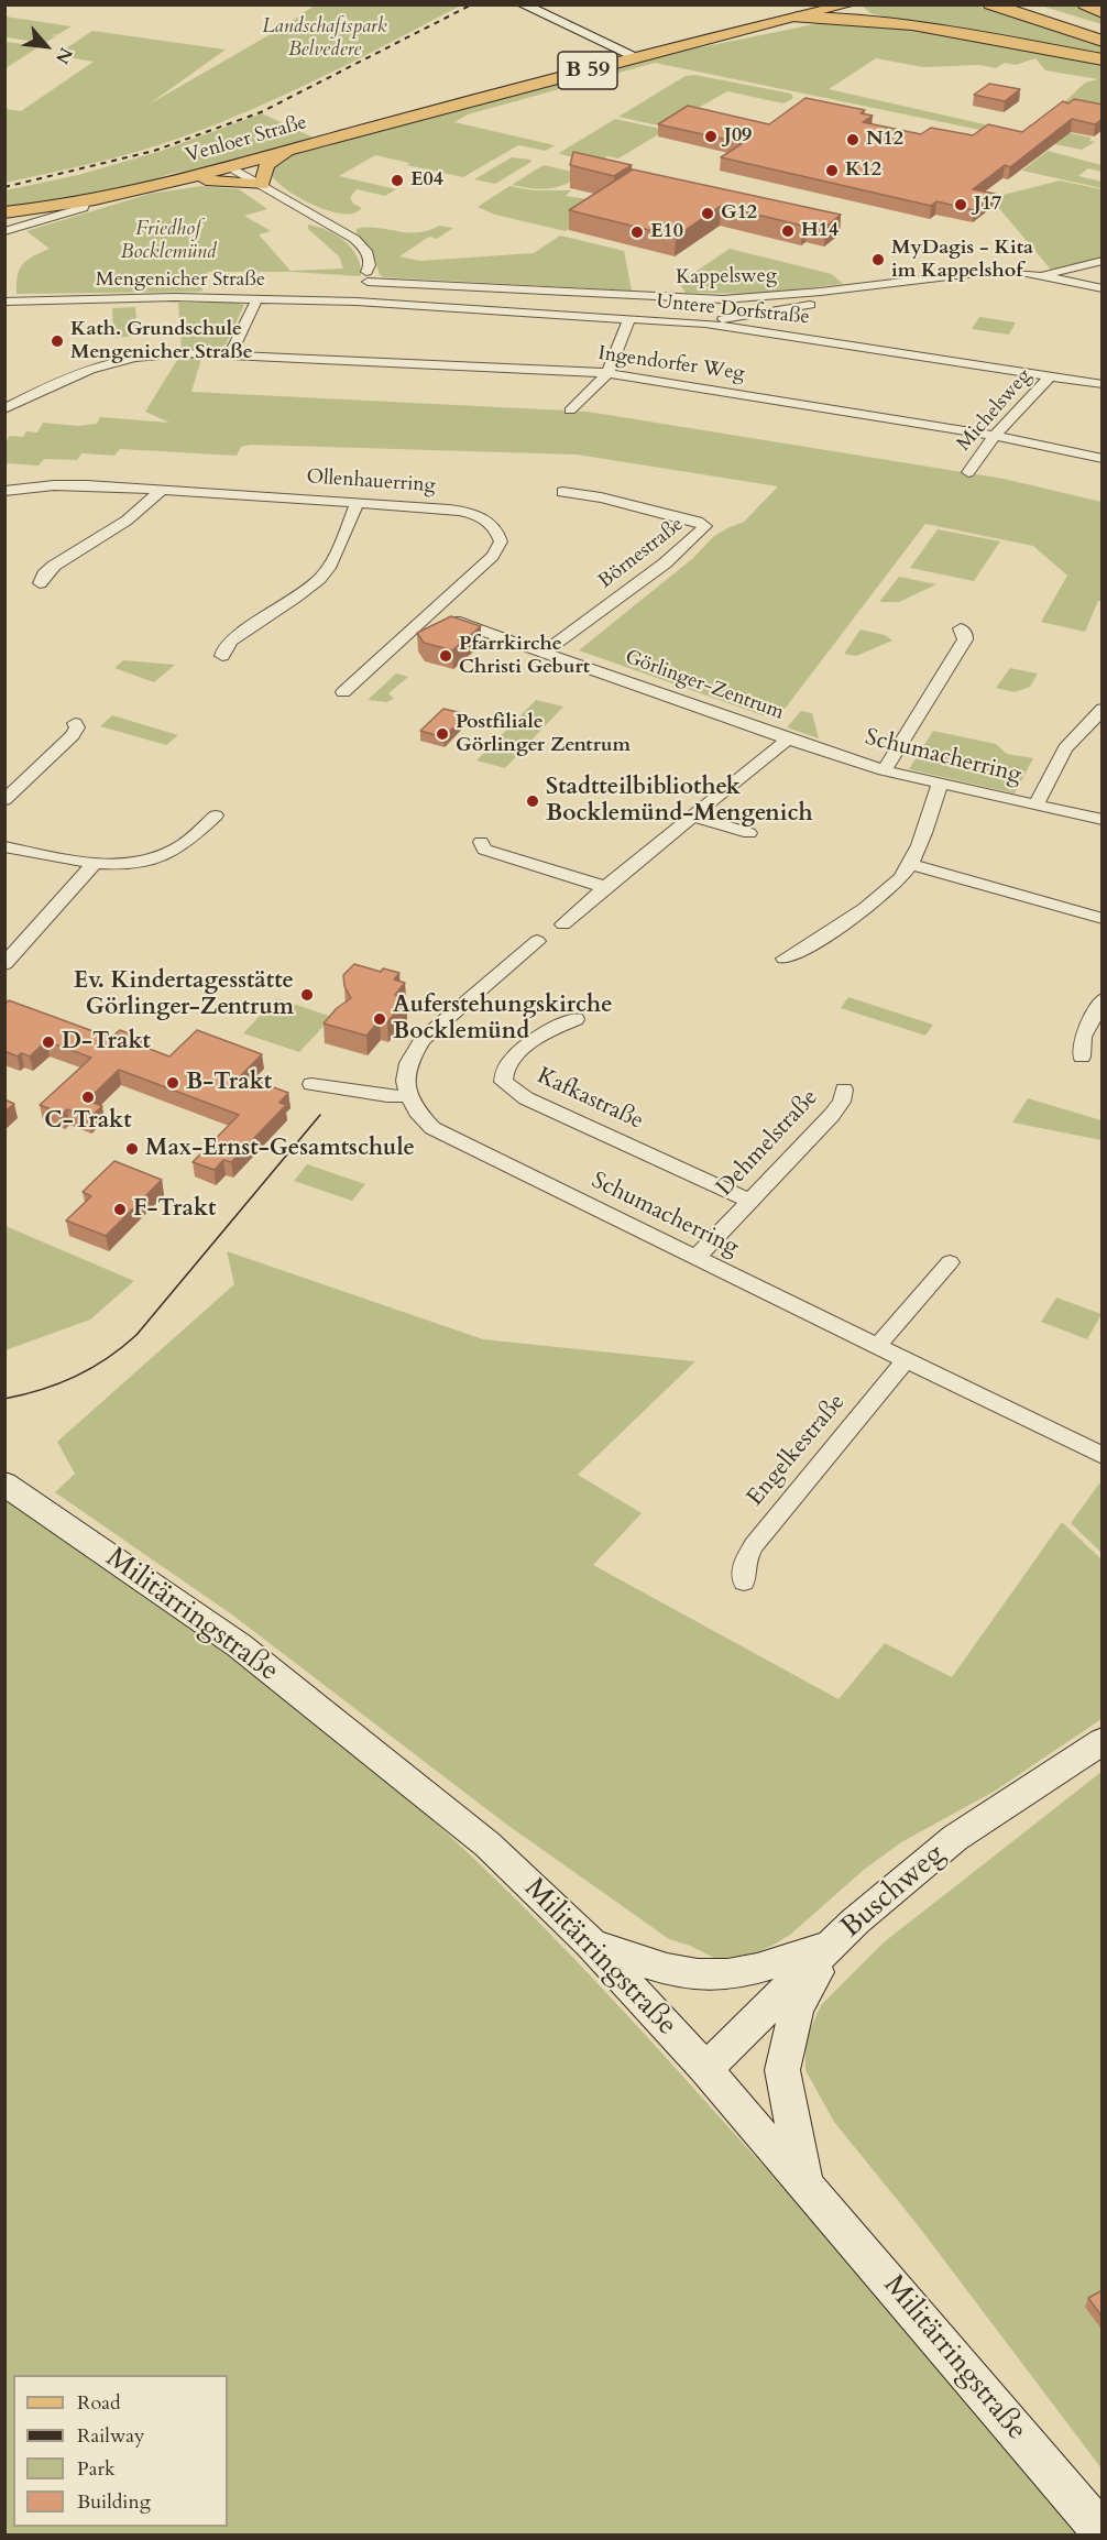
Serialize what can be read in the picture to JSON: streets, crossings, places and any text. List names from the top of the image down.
{
  "streets": {
    "main road": [
      "B 59",
      "Venloer Straße",
      "Militärringstraße",
      "Buschweg"
    ],
    "street": [
      "Kappelsweg",
      "Mengenicher Straße",
      "Untere Dorfstraße",
      "Ingendorfer Weg",
      "Michelsweg",
      "Ollenhauerring",
      "Börnestraße",
      "Görlinger-Zentrum",
      "Schumacherring",
      "Kafkastraße",
      "Dehmelstraße",
      "Engelkestraße"
    ]
  },
  "crossings": [
    ["Mengenicher Straße", "Untere Dorfstraße"],
    ["Untere Dorfstraße", "Michelsweg"],
    ["Ingendorfer Weg", "Michelsweg"],
    ["Ollenhauerring", "Görlinger-Zentrum"],
    ["Börnestraße", "Görlinger-Zentrum"],
    ["Görlinger-Zentrum", "Schumacherring"],
    ["Schumacherring", "Dehmelstraße"],
    ["Schumacherring", "Engelkestraße"],
    ["Kafkastraße", "Dehmelstraße"],
    ["Militärringstraße", "Buschweg"]
  ],
  "parks": ["Landschaftspark Belvedere", "Friedhof Bocklemünd"],
  "places": [
    "J09",
    "N12",
    "K12",
    "E04",
    "J17",
    "G12",
    "H14",
    "E10",
    "MyDagis - Kita im Kappelshof",
    "Kath. Grundschule Mengenicher Straße",
    "Pfarrkirche Christi Geburt",
    "Postfiliale Görlinger Zentrum",
    "Stadtteilbibliothek Bocklemünd-Mengenich",
    "Ev. Kindertagesstätte Görlinger-Zentrum",
    "Auferstehungskirche Bocklemünd",
    "D-Trakt",
    "B-Trakt",
    "C-Trakt",
    "Max-Ernst-Gesamtschule",
    "F-Trakt"
  ],
  "legend": [
    "Road",
    "Railway",
    "Park",
    "Building"
  ],
  "north": "bottom right"
}
